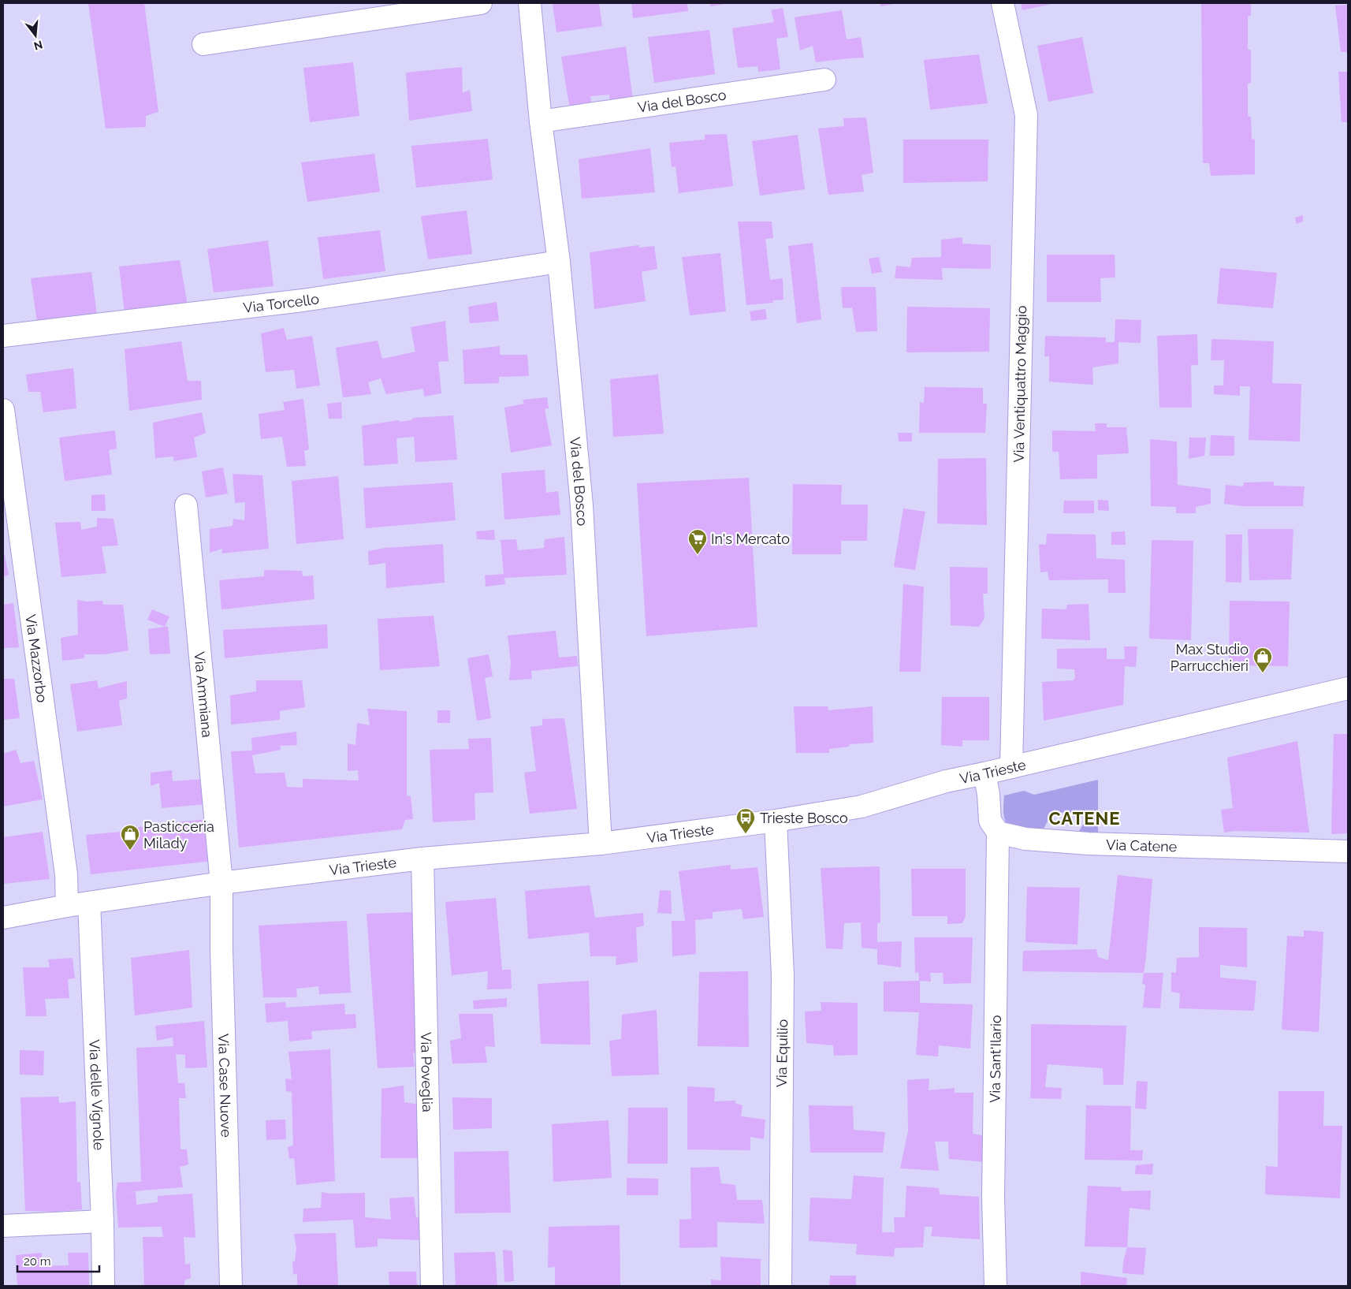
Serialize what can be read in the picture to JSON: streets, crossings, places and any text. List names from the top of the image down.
{
  "streets": {
    "street": [
      "Via del Bosco",
      "Via Torcello",
      "Via Ventiquattro Maggio",
      "Via Mazzorbo",
      "Via Ammiana",
      "Via Trieste",
      "Via Catene",
      "Via Equilio",
      "Via Sant'Ilario",
      "Via Poveglia",
      "Via Case Nuove",
      "Via delle Vignole"
    ]
  },
  "crossings": [
    ["Via del Bosco", "Via Torcello"],
    ["Via del Bosco", "Via Trieste"],
    ["Via Ventiquattro Maggio", "Via Trieste"],
    ["Via Mazzorbo", "Via Trieste"],
    ["Via Ammiana", "Via Trieste"],
    ["Via Ammiana", "Via Case Nuove"],
    ["Via Trieste", "Via Equilio"],
    ["Via Trieste", "Via Poveglia"],
    ["Via Trieste", "Via Case Nuove"],
    ["Via Trieste", "Via delle Vignole"],
    ["Via Catene", "Via Sant'Ilario"]
  ],
  "districts": ["CATENE"],
  "places": {
    "supermarket": ["In's Mercato"],
    "shop": ["Max Studio Parrucchieri", "Pasticceria Milady"],
    "bus stop": ["Trieste Bosco"]
  },
  "scale_bar": "20 m",
  "north": "bottom"
}
